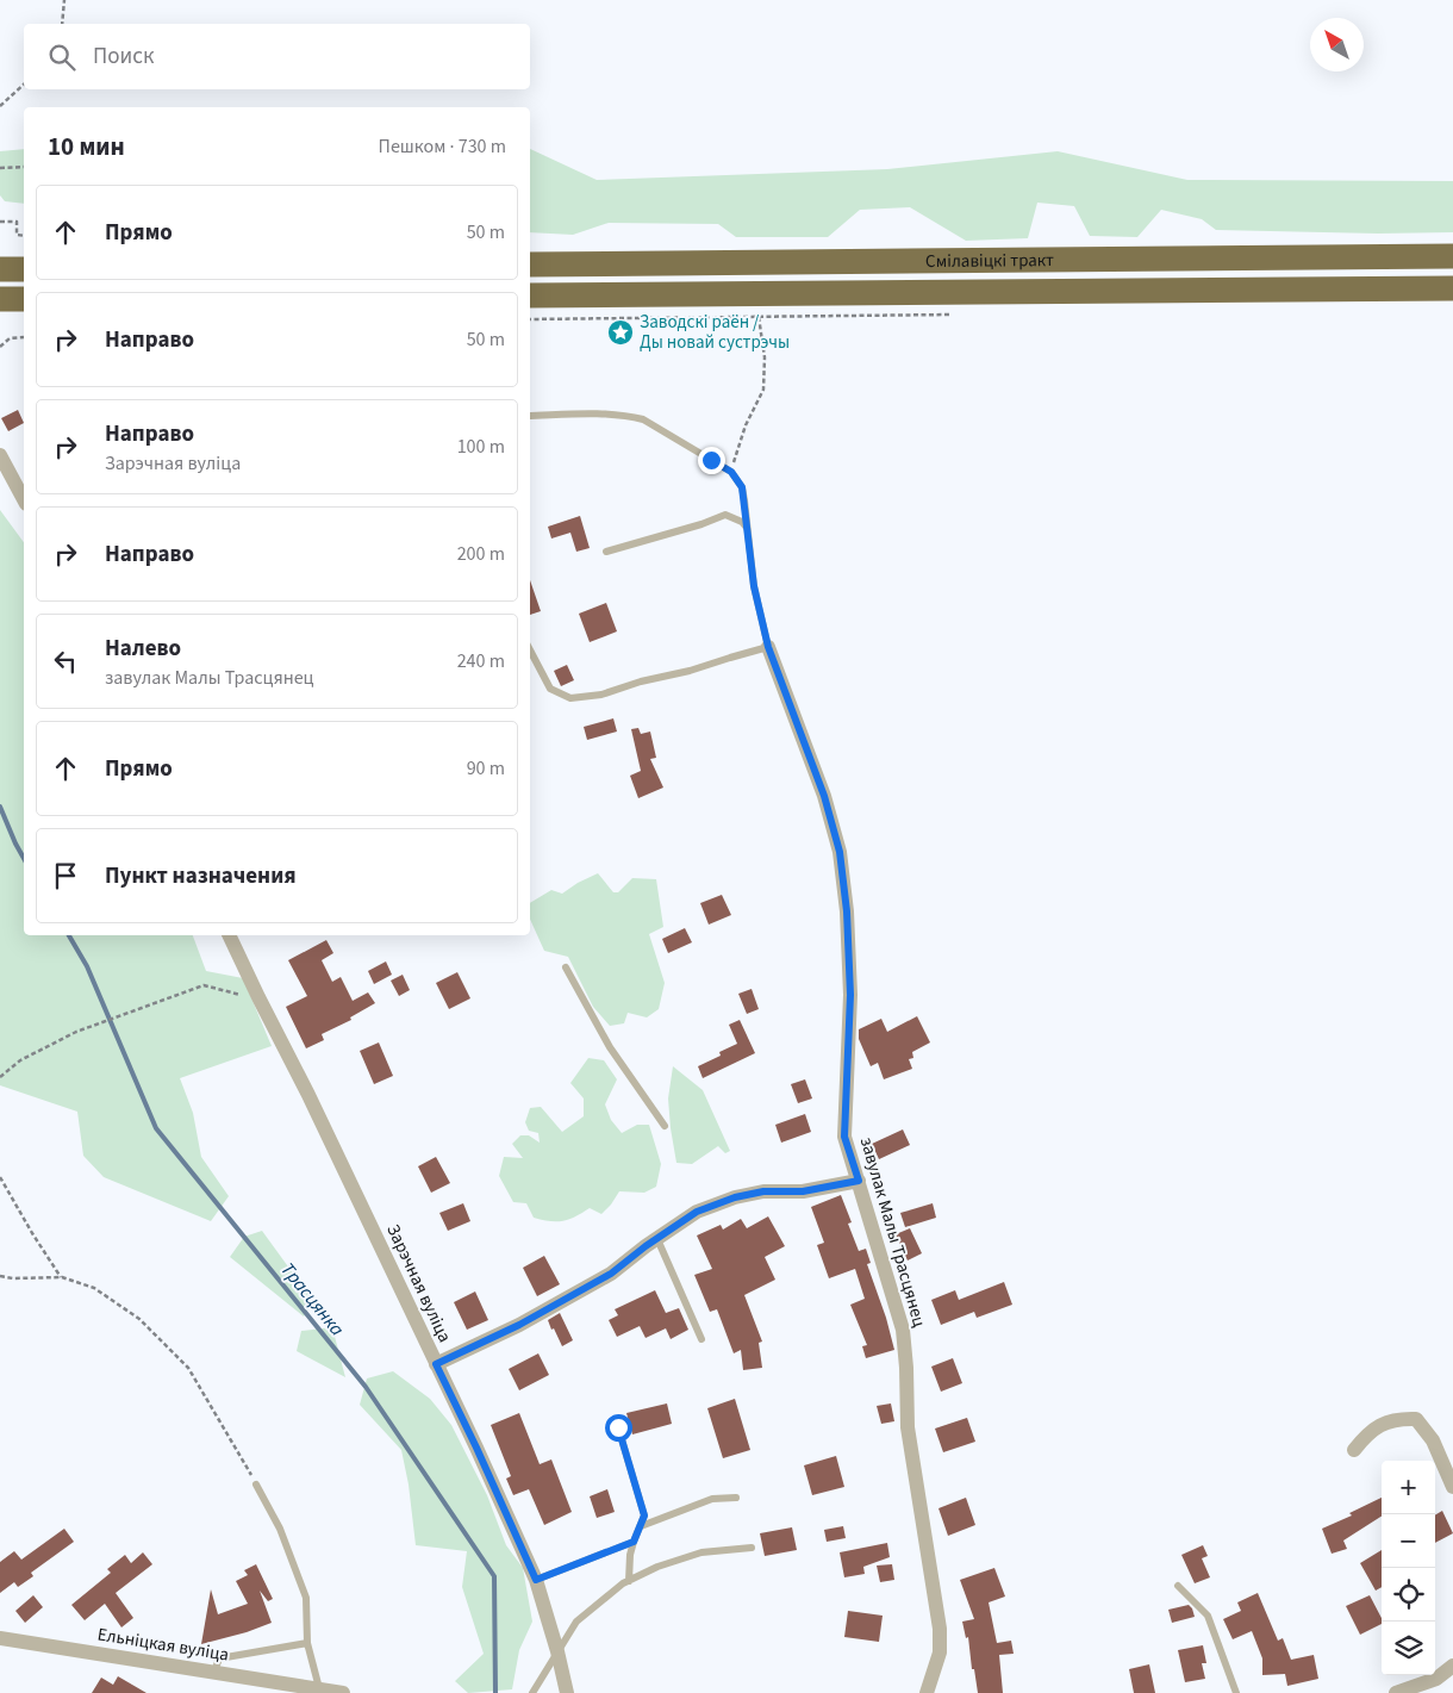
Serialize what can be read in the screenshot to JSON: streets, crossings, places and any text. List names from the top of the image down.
{
  "streets": {
    "highway": ["Смілавіцкі тракт"],
    "street": ["завулак Малы Трасцянец", "Зарэчная вуліца", "Ельніцкая вуліца"]
  },
  "water": ["Трасцянка"],
  "places": {
    "place": ["Заводскі раён / Ды новай сустрэчы"]
  },
  "north": "top left",
  "page": {
    "search": "Поиск",
    "heading": ["10 мин", "Пешком · 730 m"],
    "list": [
      ["Прямо", "50 m"],
      ["Направо", "50 m"],
      ["Направо", "Зарэчная вуліца", "100 m"],
      ["Направо", "200 m"],
      ["Налево", "завулак Малы Трасцянец", "240 m"],
      ["Прямо", "90 m"],
      "Пункт назначения"
    ],
    "map_buttons": ["+", "−"]
  }
}
